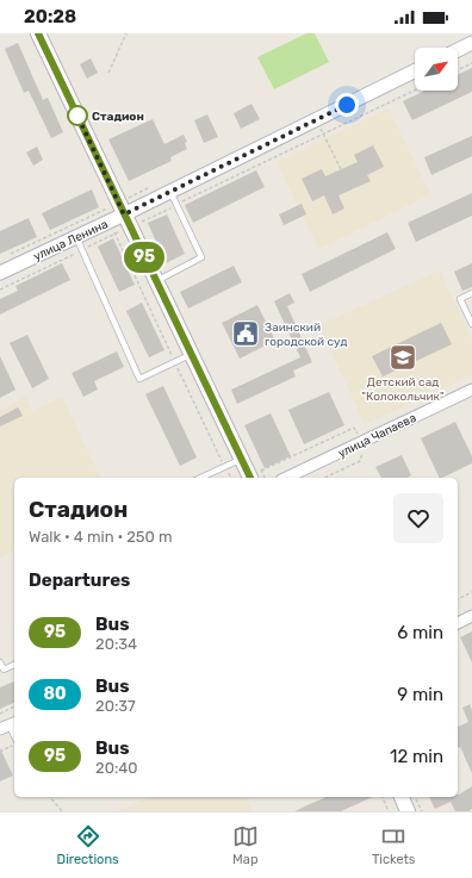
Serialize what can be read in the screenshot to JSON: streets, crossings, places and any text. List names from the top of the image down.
{
  "streets": {
    "street": ["улица Ленина", "улица Чапаева"]
  },
  "places": {
    "other": ["Стадион"],
    "public building": ["Заинский городской суд"],
    "school or university": ["Детский сад \"Колокольчик\""]
  },
  "lines": ["bus line 95"],
  "north": "top right",
  "page": {
    "status": "20:28",
    "on_map": "95",
    "heading": [
      ["Стадион", "Walk · 4 min · 250 m"],
      "Departures"
    ],
    "list": [
      {
        "mark": "95",
        "name": "Bus",
        "note": "20:34",
        "value": "6 min"
      },
      {
        "mark": "80",
        "name": "Bus",
        "note": "20:37",
        "value": "9 min"
      },
      {
        "mark": "95",
        "name": "Bus",
        "note": "20:40",
        "value": "12 min"
      }
    ],
    "tabs": ["Directions", "Map", "Tickets"]
  }
}
